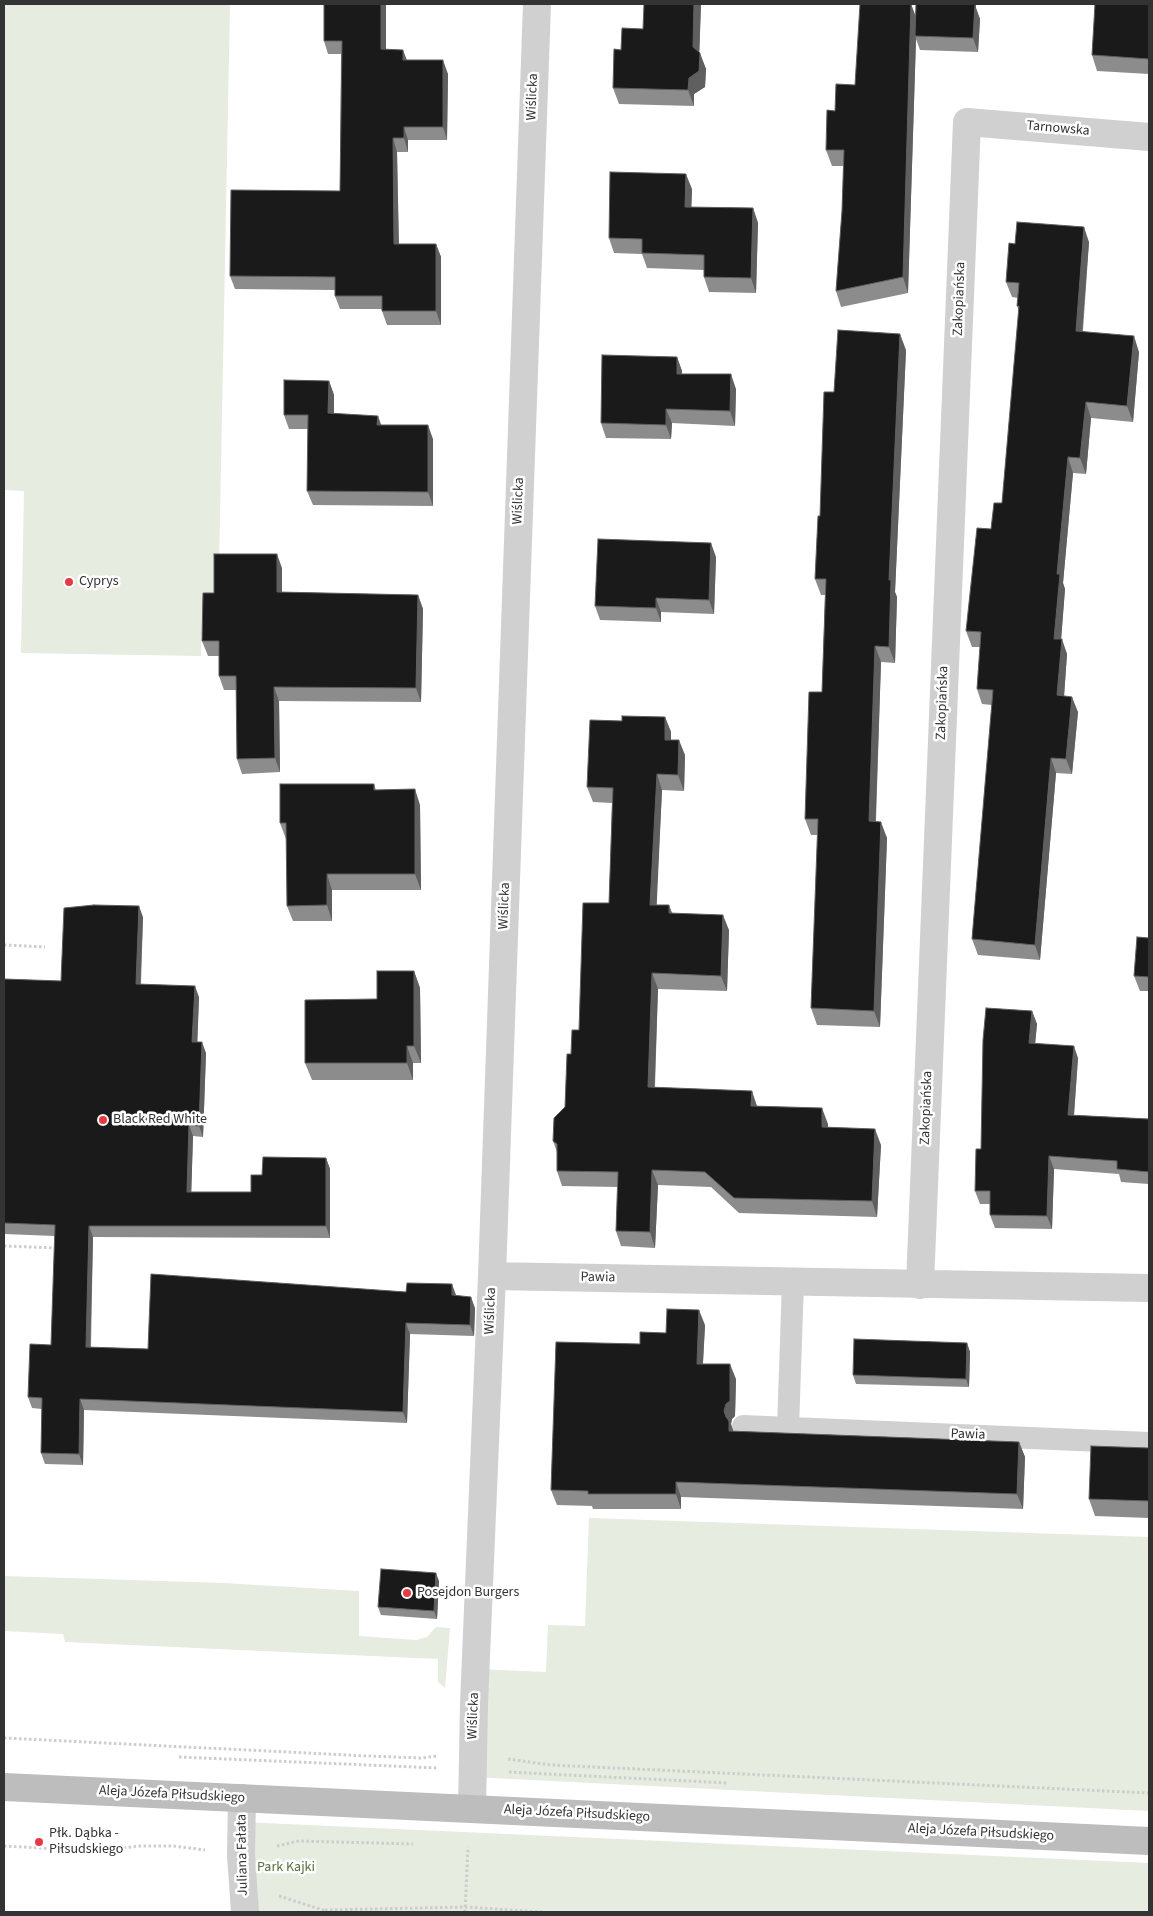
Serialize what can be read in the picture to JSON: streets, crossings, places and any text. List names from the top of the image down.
{
  "streets": {
    "main road": ["Aleja Józefa Piłsudskiego"],
    "street": [
      "Wiślicka",
      "Tarnowska",
      "Zakopiańska",
      "Pawia",
      "Juliana Fałata"
    ]
  },
  "crossings": [
    ["Wiślicka", "Pawia"],
    ["Wiślicka", "Aleja Józefa Piłsudskiego"],
    ["Tarnowska", "Zakopiańska"],
    ["Zakopiańska", "Pawia"],
    ["Aleja Józefa Piłsudskiego", "Juliana Fałata"]
  ],
  "parks": ["Park Kajki"],
  "places": [
    "Cyprys",
    "Black Red White",
    "Posejdon Burgers",
    "Płk. Dąbka - Piłsudskiego"
  ]
}
